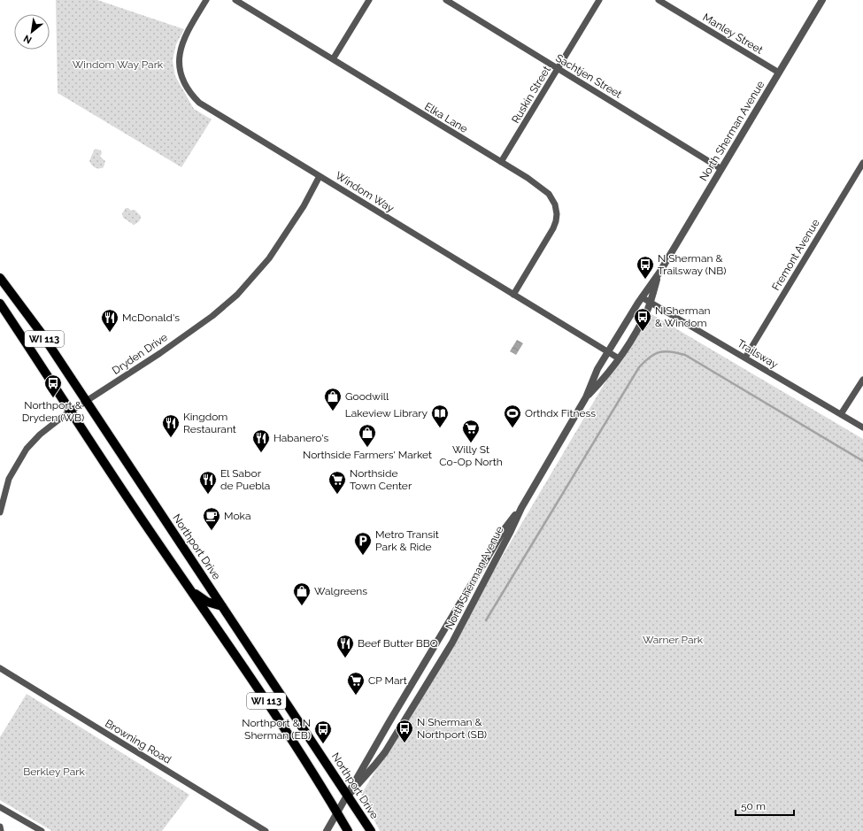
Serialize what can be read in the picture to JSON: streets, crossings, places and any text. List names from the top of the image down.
{
  "streets": {
    "main road": ["WI 113", "Northport Drive"],
    "street": [
      "Manley Street",
      "Sachtjen Street",
      "Ruskin Street",
      "Elka Lane",
      "North Sherman Avenue",
      "Windom Way",
      "Fremont Avenue",
      "Dryden Drive",
      "Trailsway",
      "Browning Road"
    ]
  },
  "crossings": [
    ["Manley Street", "North Sherman Avenue"],
    ["Sachtjen Street", "Ruskin Street"],
    ["Sachtjen Street", "North Sherman Avenue"],
    ["Ruskin Street", "Elka Lane"],
    ["Elka Lane", "Windom Way"],
    ["North Sherman Avenue", "Windom Way"],
    ["North Sherman Avenue", "WI 113"],
    ["North Sherman Avenue", "Trailsway"],
    ["North Sherman Avenue", "Northport Drive"],
    ["Windom Way", "Dryden Drive"],
    ["Fremont Avenue", "Trailsway"],
    ["WI 113", "Dryden Drive"],
    ["Dryden Drive", "Northport Drive"]
  ],
  "parks": ["Windom Way Park", "Warner Park", "Berkley Park"],
  "places": {
    "bus stop": [
      "N Sherman & Trailsway (NB)",
      "N Sherman & Windom",
      "Northport & Dryden (WB)",
      "N Sherman & Northport (SB)",
      "Northport & N Sherman (EB)"
    ],
    "restaurant": [
      "McDonald's",
      "Kingdom Restaurant",
      "Habanero's",
      "El Sabor de Puebla",
      "Beef Butter BBQ"
    ],
    "shop": ["Goodwill", "Northside Farmers' Market", "Walgreens"],
    "library": ["Lakeview Library"],
    "sports": ["Orthdx Fitness"],
    "supermarket": ["Willy St Co-Op North", "Northside Town Center", "CP Mart"],
    "cafe": ["Moka"],
    "parking": ["Metro Transit Park & Ride"]
  },
  "scale_bar": "50 m",
  "north": "bottom left"
}
